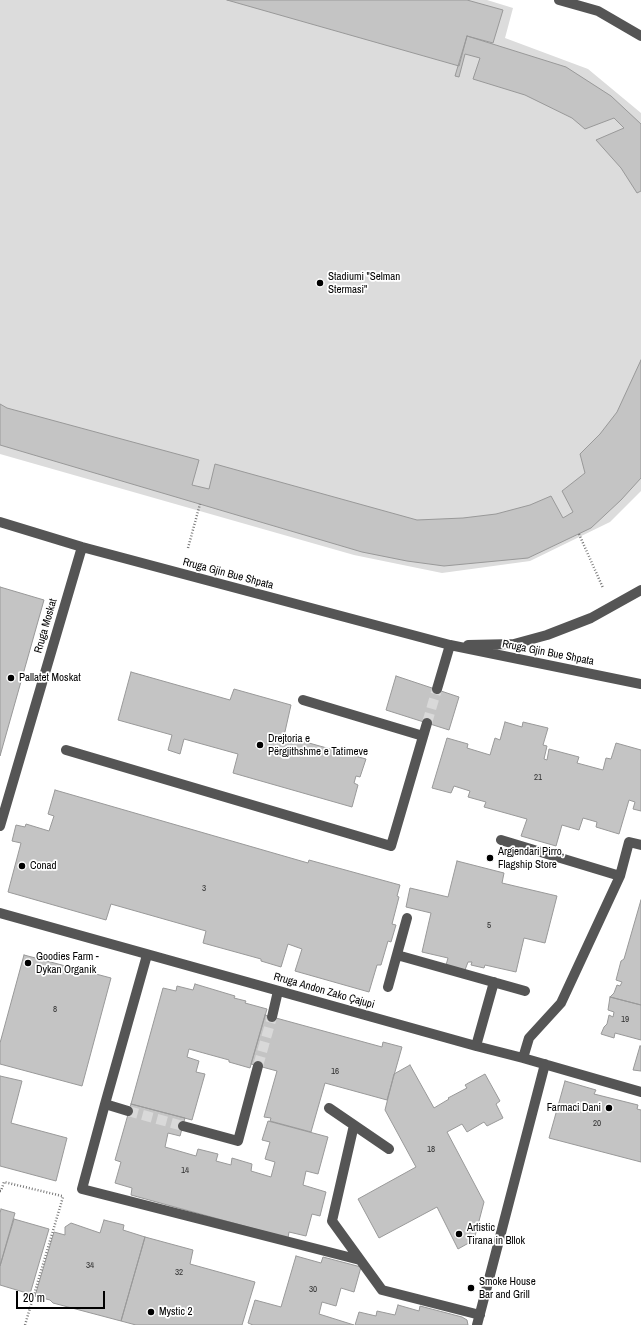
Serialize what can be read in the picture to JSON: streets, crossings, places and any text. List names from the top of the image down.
{
  "streets": {
    "street": ["Rruga Gjin Bue Shpata", "Rruga Moskat", "Rruga Andon Zako Çajupi"]
  },
  "crossings": [
    ["Rruga Gjin Bue Shpata", "Rruga Moskat"]
  ],
  "places": [
    "Stadiumi \"Selman Stermasi\"",
    "Pallatet Moskat",
    "Drejtoria e Përgjithshme e Tatimeve",
    "Argjendari Pirro, Flagship Store",
    "Conad",
    "Goodies Farm - Dykan Organik",
    "Farmaci Dani",
    "Artistic Tirana in Bllok",
    "Smoke House Bar and Grill",
    "Mystic 2"
  ],
  "house_numbers": [
    "21",
    "3",
    "5",
    "8",
    "19",
    "16",
    "20",
    "18",
    "14",
    "34",
    "32",
    "30"
  ],
  "scale_bar": "20 m"
}
